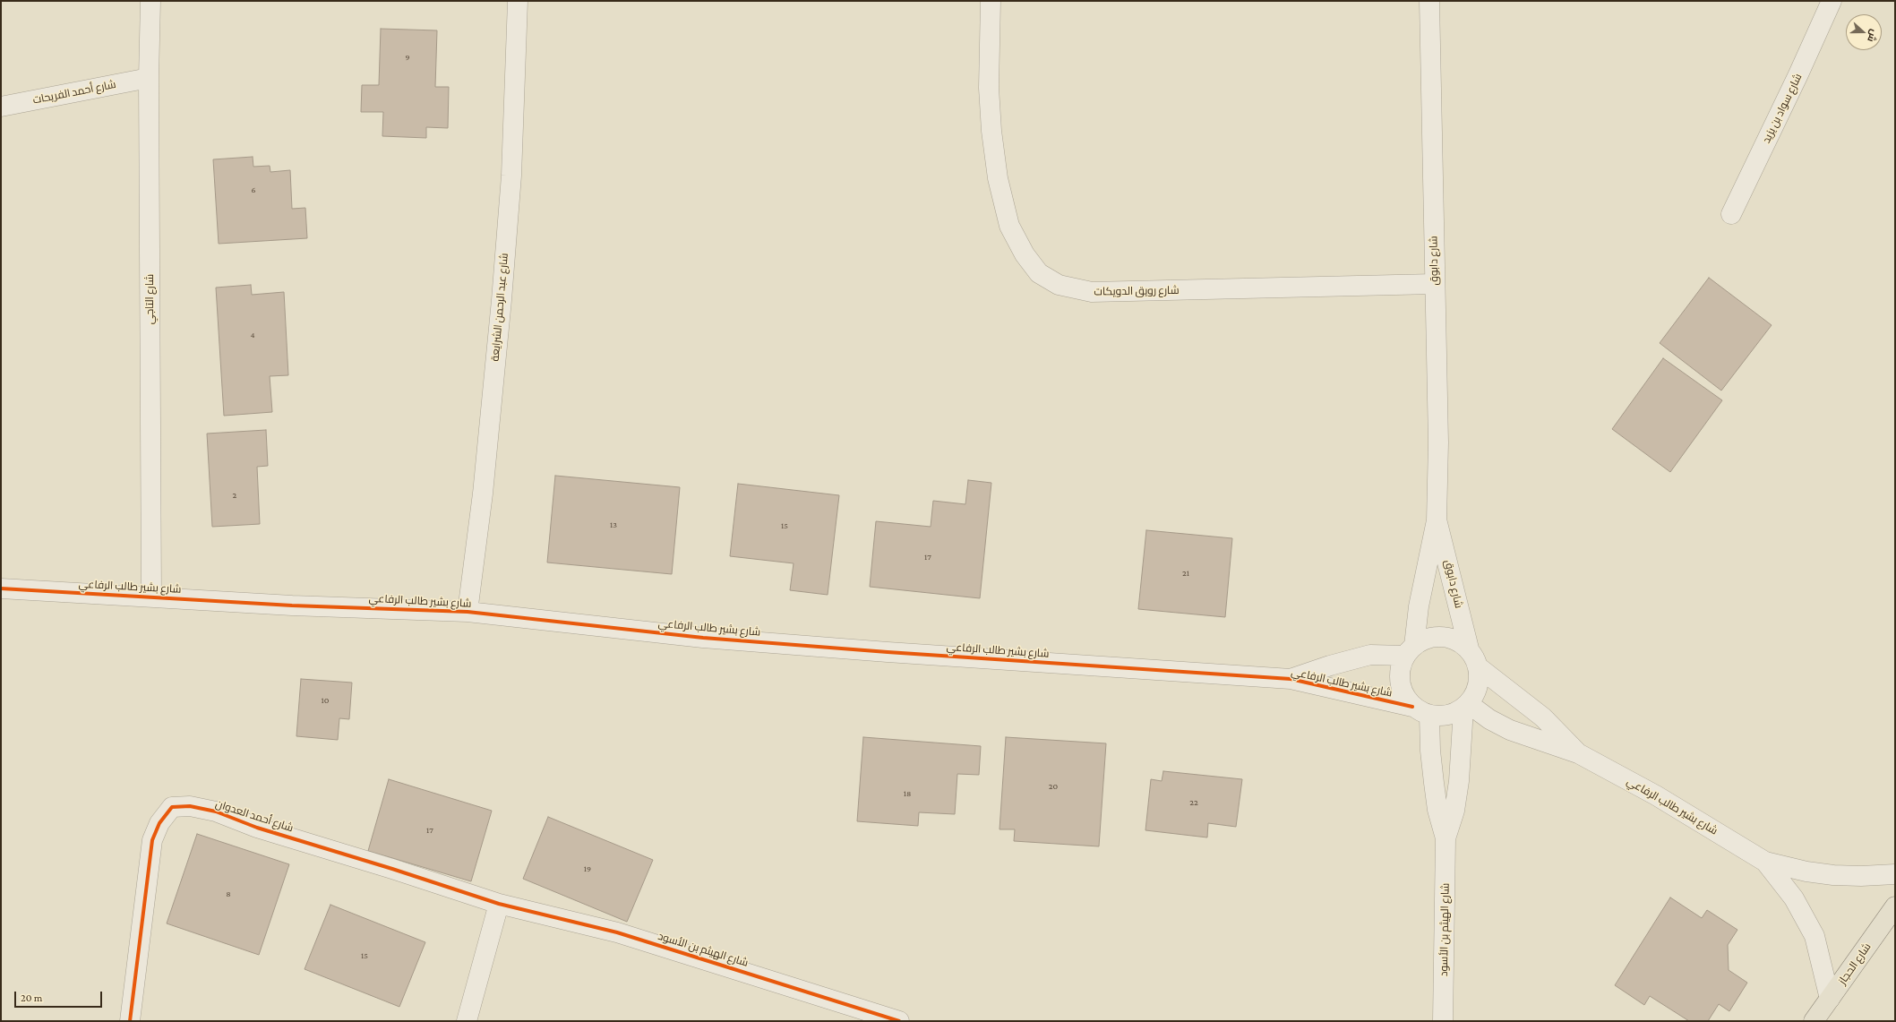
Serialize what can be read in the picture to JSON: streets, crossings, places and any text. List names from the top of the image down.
{
  "streets": {
    "main road": ["شارع الحجاز"],
    "street": [
      "شارع أحمد الفريحات",
      "شارع سواد بن يزيد",
      "شارع دابوق",
      "شارع رويق الدويكات",
      "شارع التاجي",
      "شارع عبد الرحمن الشرايعة",
      "شارع بشير طالب الرفاعي",
      "شارع أحمد العدوان",
      "شارع الهيثم بن الأسود"
    ]
  },
  "crossings": [
    ["شارع أحمد الفريحات", "شارع التاجي"],
    ["شارع دابوق", "شارع رويق الدويكات"],
    ["شارع دابوق", "شارع بشير طالب الرفاعي"],
    ["شارع دابوق", "شارع الهيثم بن الأسود"],
    ["شارع التاجي", "شارع بشير طالب الرفاعي"],
    ["شارع عبد الرحمن الشرايعة", "شارع بشير طالب الرفاعي"],
    ["شارع بشير طالب الرفاعي", "شارع الهيثم بن الأسود"],
    ["شارع بشير طالب الرفاعي", "شارع الحجاز"],
    ["شارع أحمد العدوان", "شارع الهيثم بن الأسود"]
  ],
  "house_numbers": [
    "9",
    "6",
    "4",
    "2",
    "13",
    "15",
    "17",
    "21",
    "10",
    "20",
    "18",
    "22",
    "17",
    "19",
    "8",
    "15"
  ],
  "scale_bar": "20 m",
  "north": "right"
}
